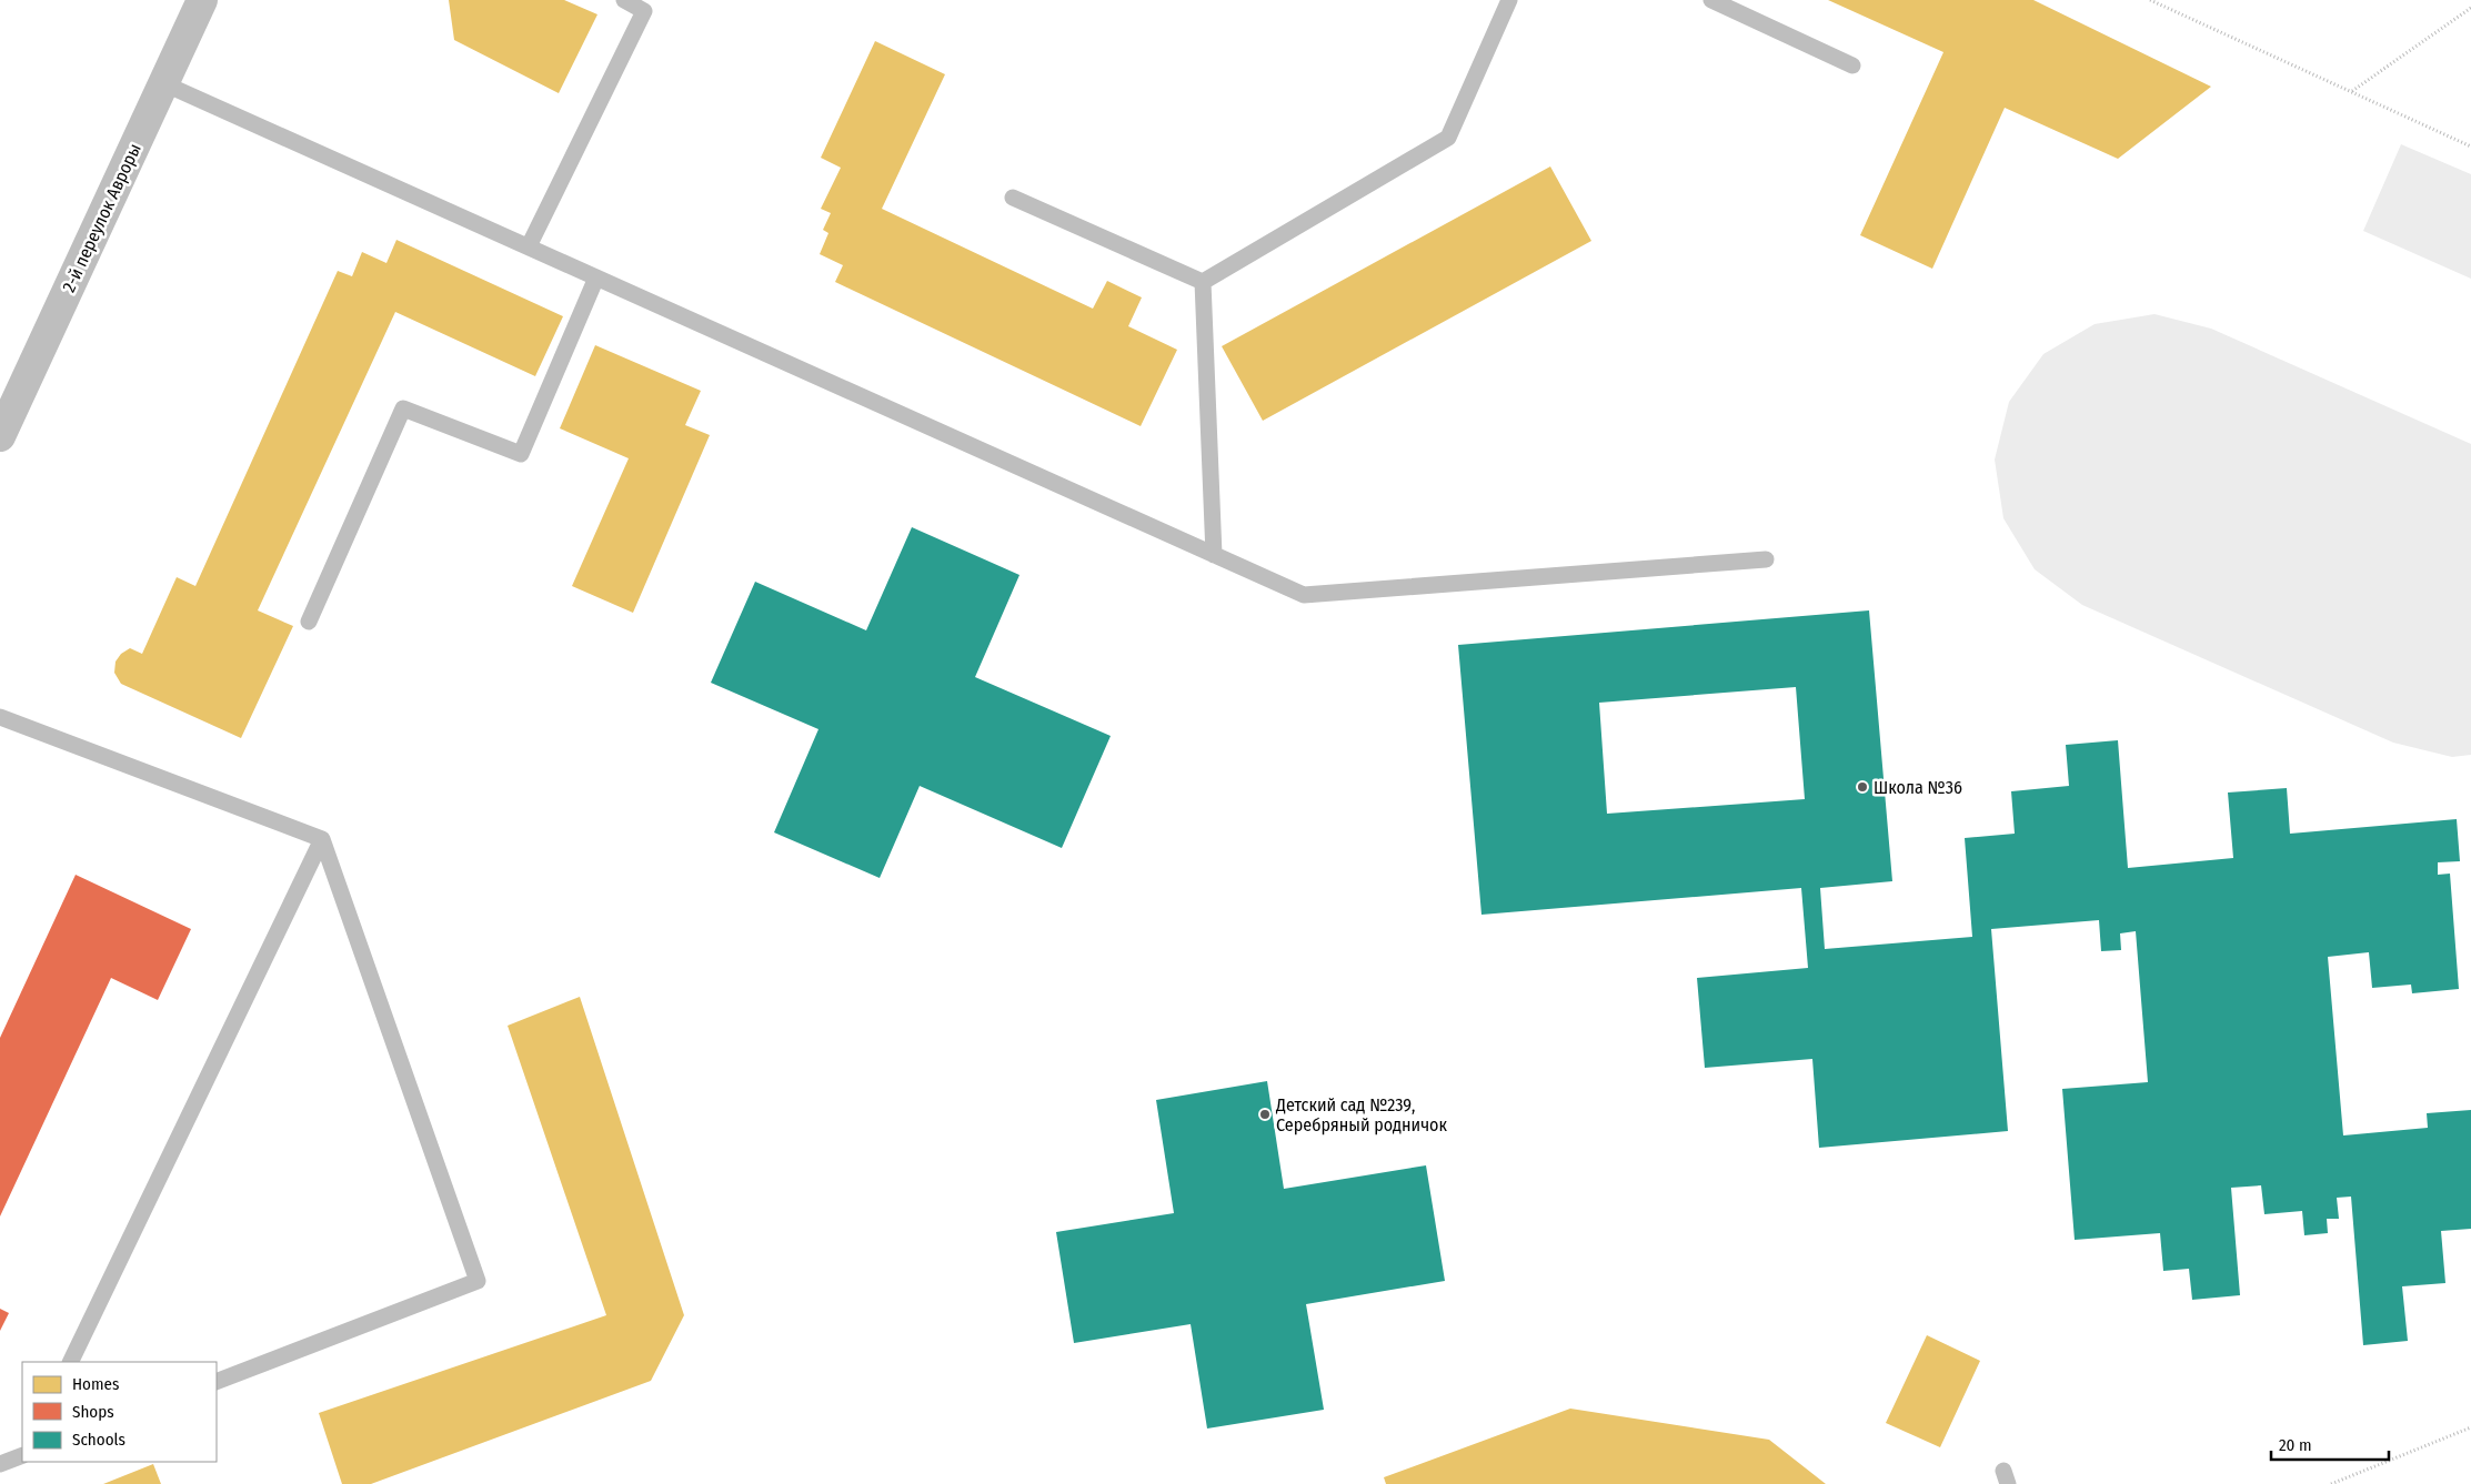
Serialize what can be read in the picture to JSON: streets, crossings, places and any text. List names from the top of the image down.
{
  "streets": {
    "street": ["2-й переулок Авроры"]
  },
  "places": ["Школа №36", "Детский сад №239, Серебряный родничок"],
  "legend": ["Homes", "Shops", "Schools"],
  "scale_bar": "20 m"
}
